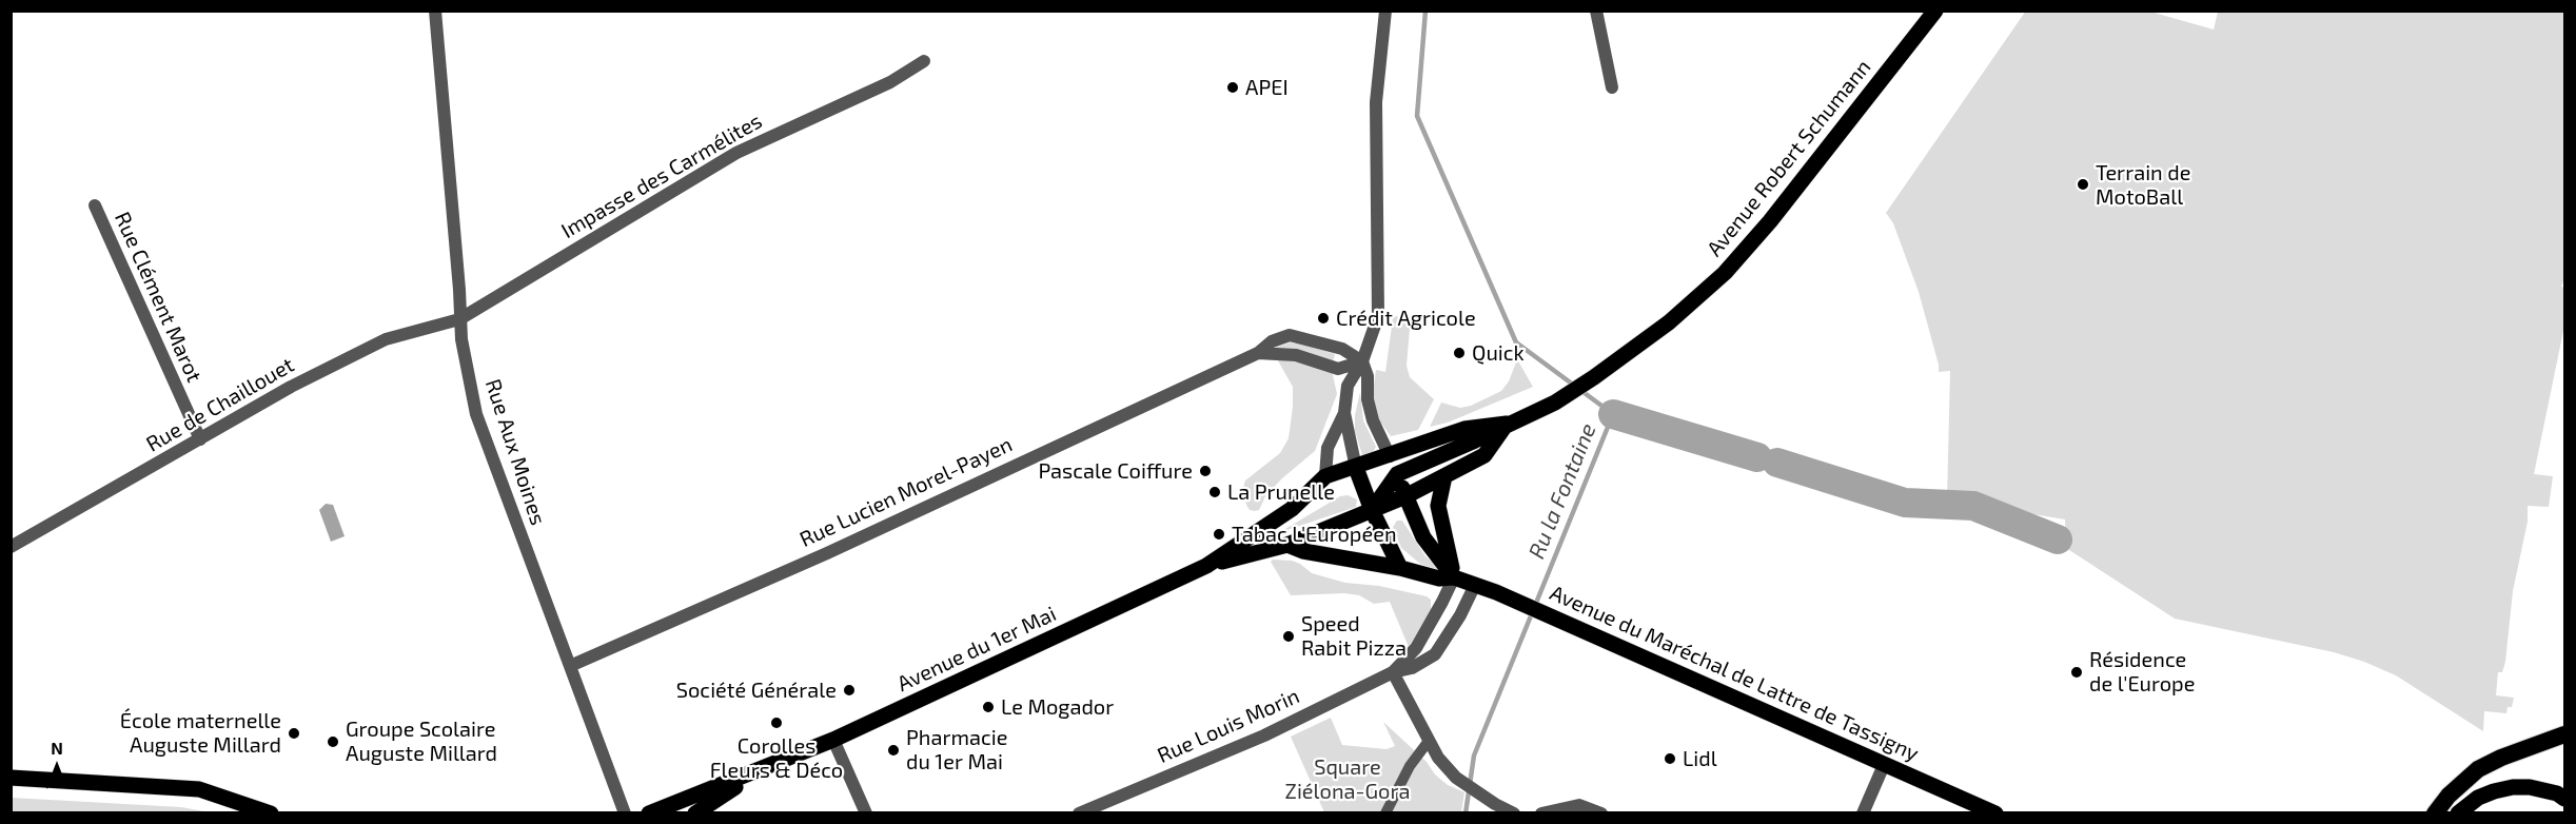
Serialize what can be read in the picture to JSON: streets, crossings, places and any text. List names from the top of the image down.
{
  "streets": {
    "main road": ["Avenue Robert Schumann", "Avenue du 1er Mai", "Avenue du Maréchal de Lattre de Tassigny"],
    "street": [
      "Impasse des Carmélites",
      "Rue Clément Marot",
      "Rue de Chaillouet",
      "Rue Aux Moines",
      "Rue Lucien Morel-Payen",
      "Rue Louis Morin"
    ]
  },
  "crossings": [
    ["Impasse des Carmélites", "Rue de Chaillouet"],
    ["Impasse des Carmélites", "Rue Aux Moines"],
    ["Rue Clément Marot", "Rue de Chaillouet"],
    ["Rue de Chaillouet", "Rue Aux Moines"],
    ["Rue Aux Moines", "Rue Lucien Morel-Payen"],
    ["Avenue du 1er Mai", "Avenue du Maréchal de Lattre de Tassigny"],
    ["Avenue du Maréchal de Lattre de Tassigny", "Rue Louis Morin"]
  ],
  "water": ["Ru la Fontaine"],
  "parks": ["Square Ziélona-Gora"],
  "places": [
    "APEI",
    "Terrain de MotoBall",
    "Crédit Agricole",
    "Quick",
    "Pascale Coiffure",
    "La Prunelle",
    "Tabac L'Européen",
    "Speed Rabit Pizza",
    "Résidence de l'Europe",
    "Société Générale",
    "Le Mogador",
    "Corolles Fleurs & Déco",
    "École maternelle Auguste Millard",
    "Groupe Scolaire Auguste Millard",
    "Pharmacie du 1er Mai",
    "Lidl"
  ],
  "north": "top"
}
